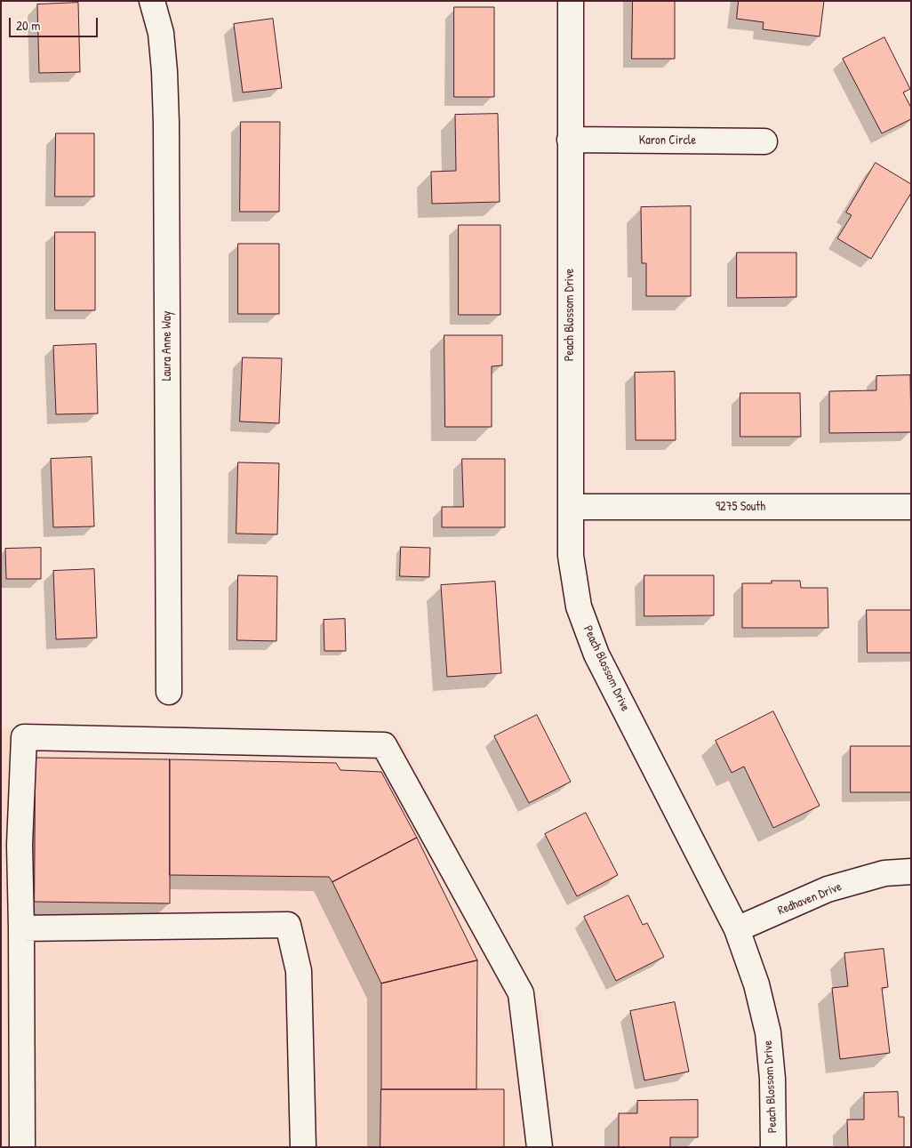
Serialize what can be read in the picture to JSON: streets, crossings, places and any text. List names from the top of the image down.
{
  "streets": {
    "street": [
      "Karon Circle",
      "Peach Blossom Drive",
      "Laura Anne Way",
      "9275 South",
      "Redhaven Drive"
    ]
  },
  "crossings": [
    ["Karon Circle", "Peach Blossom Drive"],
    ["Peach Blossom Drive", "9275 South"],
    ["Peach Blossom Drive", "Redhaven Drive"]
  ],
  "scale_bar": "20 m"
}
